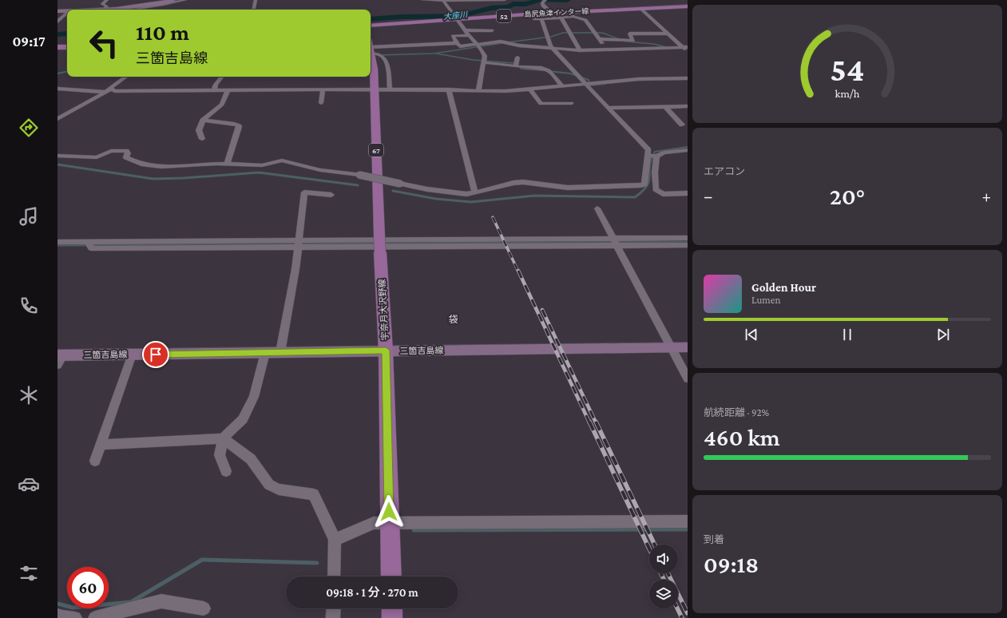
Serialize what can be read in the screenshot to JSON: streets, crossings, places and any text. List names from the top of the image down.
{
  "streets": {
    "main road": [
      "島尻魚津インター線",
      "52",
      "67",
      "宇奈月大沢野線",
      "三箇吉島線"
    ]
  },
  "crossings": [
    ["宇奈月大沢野線", "三箇吉島線"]
  ],
  "districts": ["袋"],
  "water": ["大座川"],
  "page": {
    "tabs": "09:17",
    "turn": ["110 m", "三箇吉島線"],
    "tile": [
      "エアコン",
      ["航続距離 · 92%", "460 km"],
      ["到着", "09:18"]
    ],
    "heat": ["−", "20°", "+"],
    "song": ["Golden Hour", "Lumen"],
    "limit": "60",
    "trip": "09:18 · 1 分 · 270 m",
    "gauge": ["54", "km/h"]
  }
}
